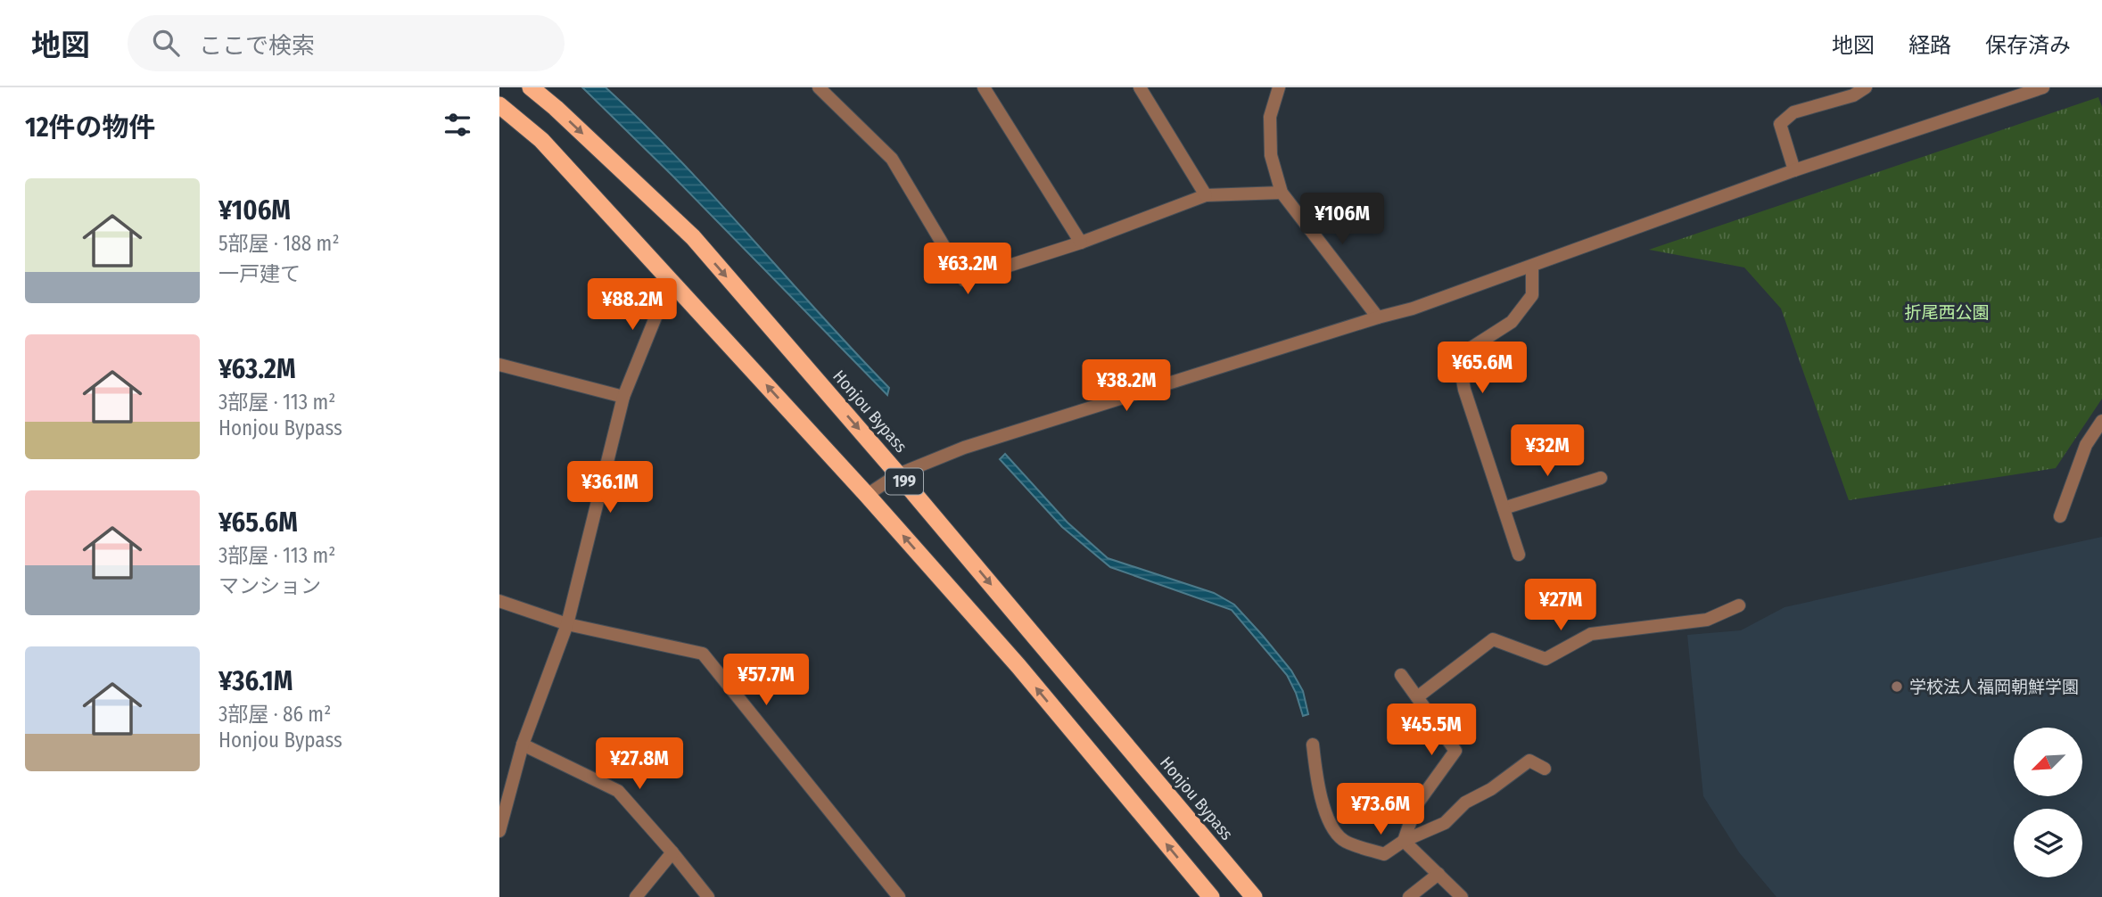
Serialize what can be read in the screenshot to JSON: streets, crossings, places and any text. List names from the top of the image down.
{
  "streets": {
    "highway": ["Honjou Bypass", "199"]
  },
  "parks": ["折尾西公園"],
  "places": ["学校法人福岡朝鮮学園"],
  "north": "bottom left",
  "page": {
    "header": "地図",
    "search": "ここで検索",
    "nav": ["地図", "経路", "保存済み"],
    "heading": "12件の物件",
    "list": [
      {
        "name": "¥106M",
        "note": "5部屋 · 188 m² · 一戸建て"
      },
      {
        "name": "¥63.2M",
        "note": "3部屋 · 113 m² · Honjou Bypass"
      },
      {
        "name": "¥65.6M",
        "note": "3部屋 · 113 m² · マンション"
      },
      {
        "name": "¥36.1M",
        "note": "3部屋 · 86 m² · Honjou Bypass"
      }
    ],
    "price": [
      "¥106M",
      "¥63.2M",
      "¥88.2M",
      "¥65.6M",
      "¥38.2M",
      "¥32M",
      "¥36.1M",
      "¥27M",
      "¥57.7M",
      "¥45.5M",
      "¥27.8M",
      "¥73.6M"
    ]
  }
}
